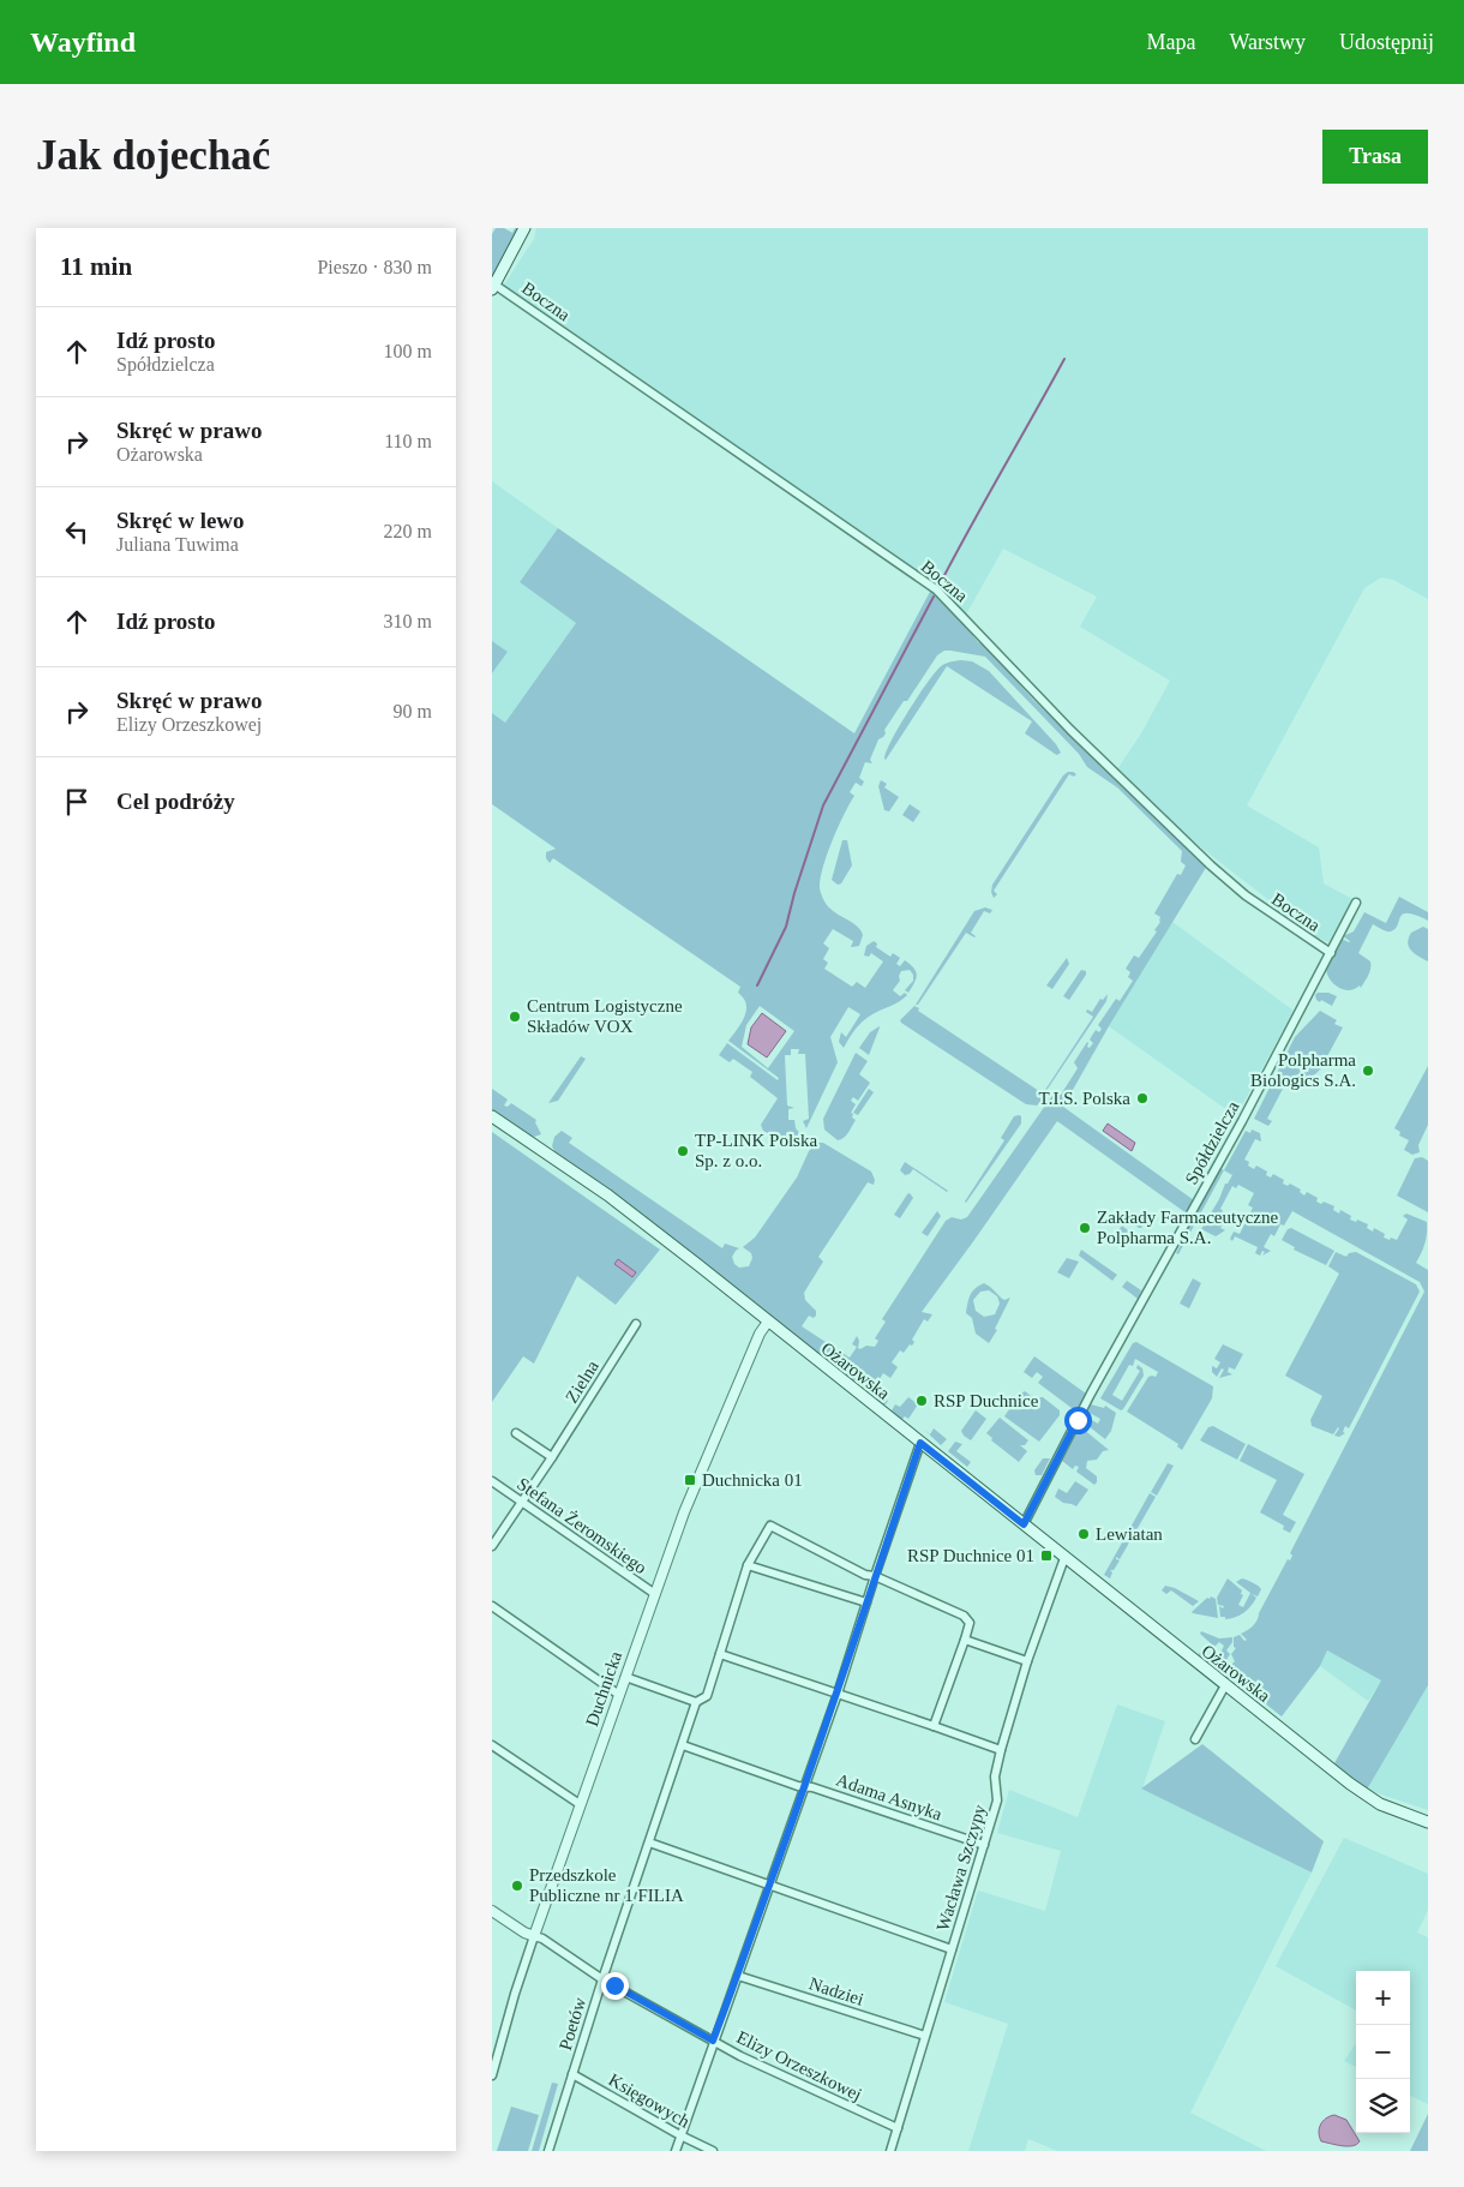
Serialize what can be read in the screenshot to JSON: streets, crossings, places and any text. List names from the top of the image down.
{
  "streets": {
    "main road": ["Ożarowska"],
    "street": [
      "Boczna",
      "Spółdzielcza",
      "Zielna",
      "Stefana Żeromskiego",
      "Duchnicka",
      "Adama Asnyka",
      "Wacława Szczypy",
      "Nadziei",
      "Poetów",
      "Elizy Orzeszkowej",
      "Księgowych"
    ]
  },
  "crossings": [
    ["Boczna", "Spółdzielcza"],
    ["Spółdzielcza", "Ożarowska"],
    ["Ożarowska", "Duchnicka"],
    ["Ożarowska", "Wacława Szczypy"],
    ["Zielna", "Stefana Żeromskiego"],
    ["Stefana Żeromskiego", "Duchnicka"],
    ["Duchnicka", "Elizy Orzeszkowej"],
    ["Adama Asnyka", "Wacława Szczypy"],
    ["Adama Asnyka", "Poetów"],
    ["Wacława Szczypy", "Nadziei"],
    ["Wacława Szczypy", "Elizy Orzeszkowej"],
    ["Poetów", "Elizy Orzeszkowej"],
    ["Poetów", "Księgowych"]
  ],
  "places": {
    "other": [
      "Centrum Logistyczne Składów VOX",
      "Polpharma Biologics S.A.",
      "T.I.S. Polska",
      "TP-LINK Polska Sp. z o.o.",
      "Zakłady Farmaceutyczne Polpharma S.A.",
      "RSP Duchnice",
      "Lewiatan",
      "Przedszkole Publiczne nr 1 FILIA"
    ],
    "transit": ["Duchnicka 01", "RSP Duchnice 01"]
  },
  "page": {
    "header": "Wayfind",
    "nav": ["Mapa", "Warstwy", "Udostępnij"],
    "buttons": "Trasa",
    "title": "Jak dojechać",
    "heading": ["11 min", "Pieszo · 830 m"],
    "list": [
      ["Idź prosto", "Spółdzielcza", "100 m"],
      ["Skręć w prawo", "Ożarowska", "110 m"],
      ["Skręć w lewo", "Juliana Tuwima", "220 m"],
      ["Idź prosto", "310 m"],
      ["Skręć w prawo", "Elizy Orzeszkowej", "90 m"],
      "Cel podróży"
    ],
    "map_buttons": ["+", "−"]
  }
}
